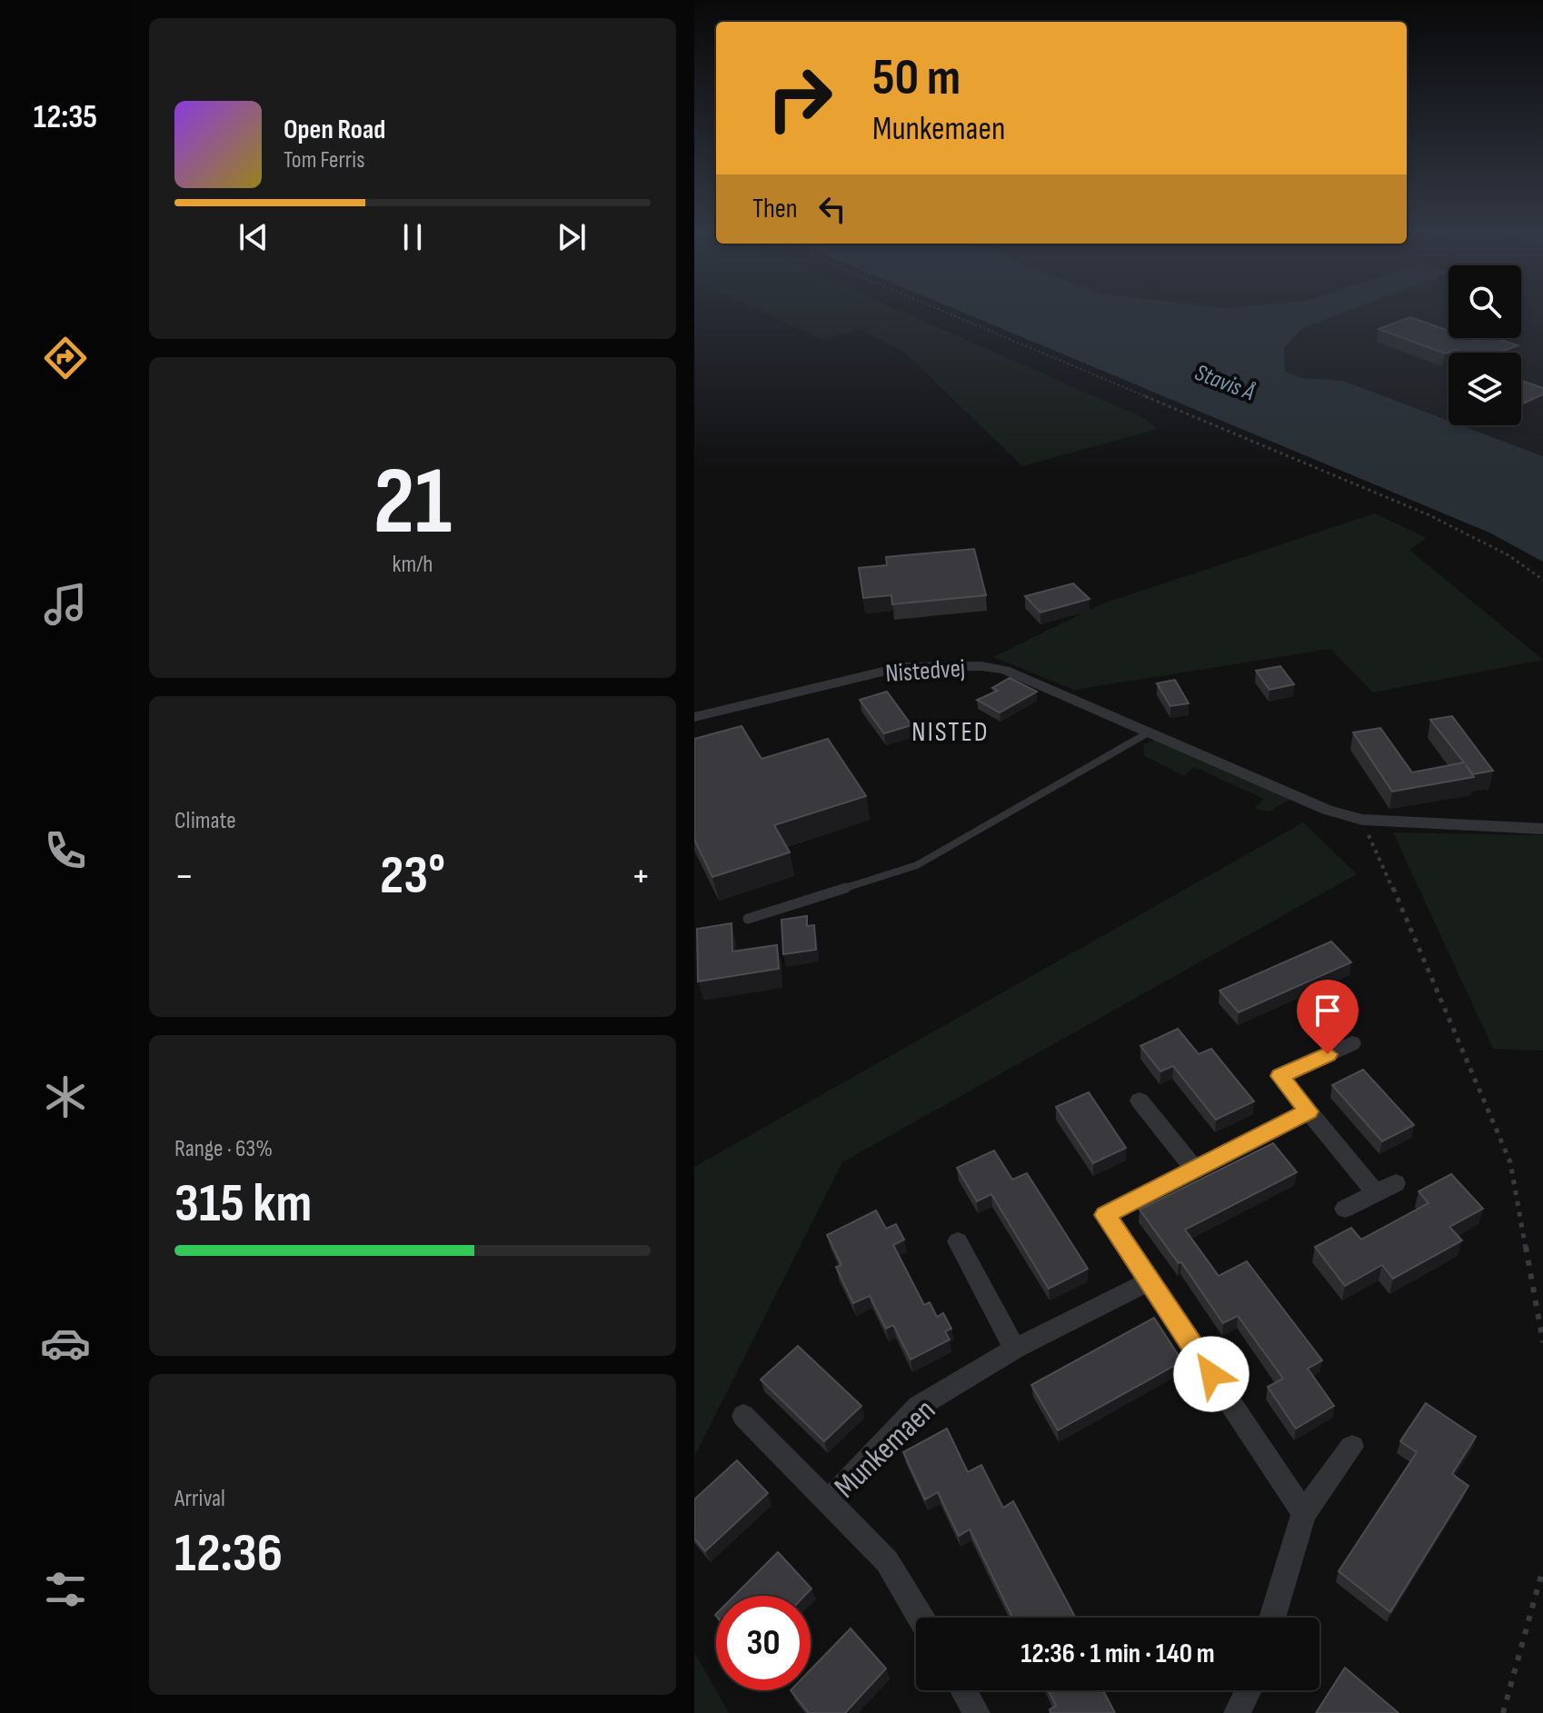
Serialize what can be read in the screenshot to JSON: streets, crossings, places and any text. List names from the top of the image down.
{
  "streets": {
    "street": ["Nistedvej", "Munkemaen"]
  },
  "districts": ["NISTED"],
  "water": ["Stavis Å"],
  "page": {
    "tabs": "12:35",
    "turn": ["50 m", "Munkemaen"],
    "song": ["Open Road", "Tom Ferris"],
    "then": "Then",
    "tile": [
      ["21", "km/h"],
      "Climate",
      ["Range · 63%", "315 km"],
      ["Arrival", "12:36"]
    ],
    "heat": ["−", "23°", "+"],
    "limit": "30",
    "trip": "12:36 · 1 min · 140 m"
  }
}
